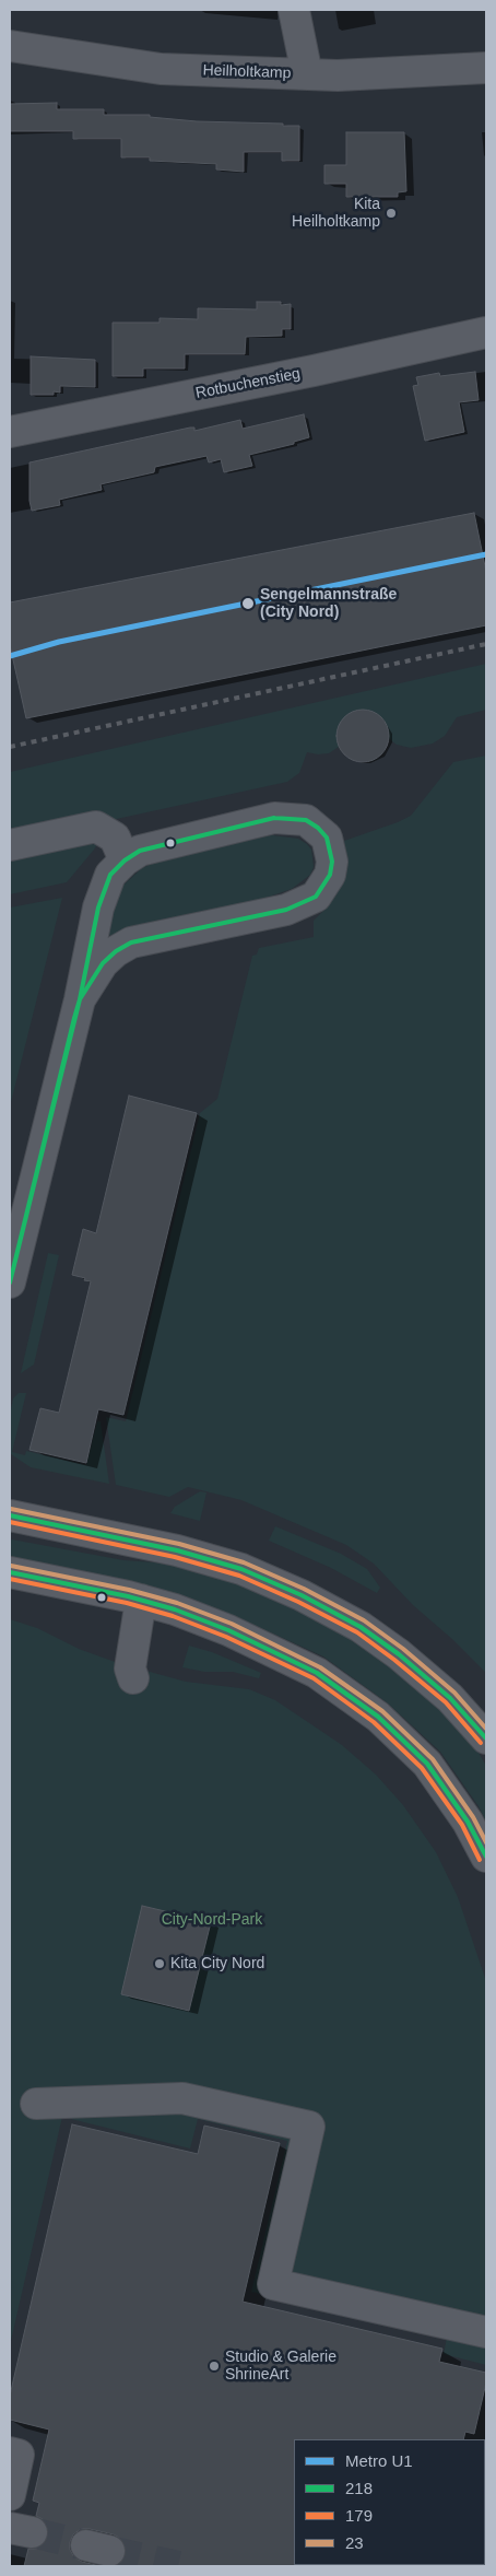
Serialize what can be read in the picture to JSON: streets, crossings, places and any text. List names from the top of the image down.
{
  "streets": {
    "street": ["Heilholtkamp", "Rotbuchenstieg"]
  },
  "parks": ["City-Nord-Park"],
  "places": [
    "Kita Heilholtkamp",
    "Sengelmannstraße (City Nord)",
    "Kita City Nord",
    "Studio & Galerie ShrineArt"
  ],
  "lines": [
    "metro line U1",
    "transit line 218",
    "transit line 23",
    "transit line 179"
  ],
  "legend": [
    "Metro U1",
    "218",
    "179",
    "23"
  ]
}
